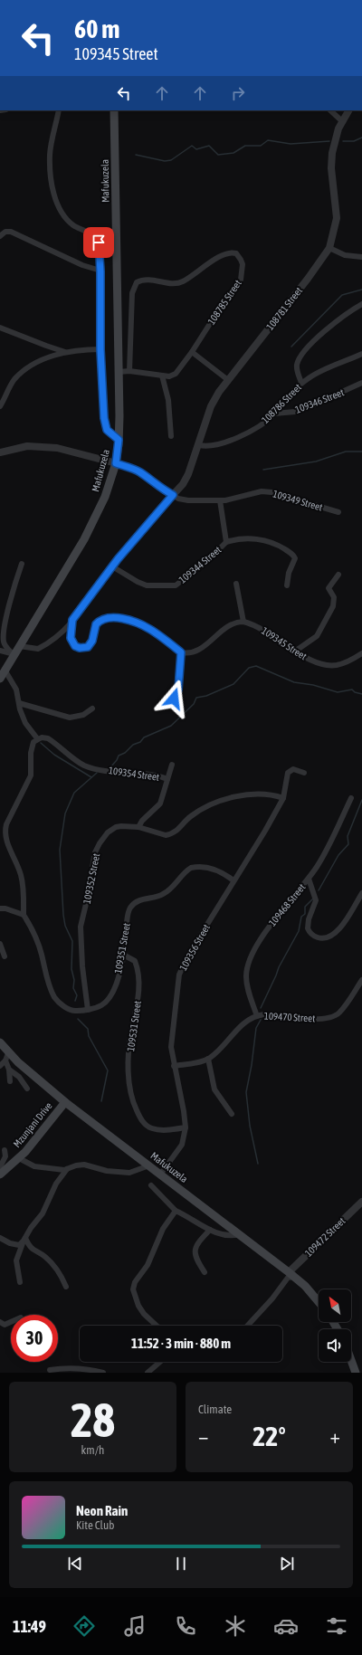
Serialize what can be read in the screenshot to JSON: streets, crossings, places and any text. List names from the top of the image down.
{
  "streets": {
    "main road": ["Mafukuzela", "Mzunjani Drive"],
    "street": [
      "108785 Street",
      "108781 Street",
      "109346 Street",
      "108786 Street",
      "109349 Street",
      "109344 Street",
      "109345 Street",
      "109354 Street",
      "109352 Street",
      "109468 Street",
      "109356 Street",
      "109351 Street",
      "109470 Street",
      "109531 Street",
      "109472 Street"
    ]
  },
  "crossings": [
    ["Mafukuzela", "108785 Street"],
    ["Mafukuzela", "109349 Street"],
    ["Mafukuzela", "109356 Street"],
    ["Mafukuzela", "Mzunjani Drive"],
    ["Mafukuzela", "109472 Street"],
    ["108781 Street", "108786 Street"],
    ["108781 Street", "109349 Street"],
    ["109346 Street", "108786 Street"],
    ["109352 Street", "109356 Street"],
    ["109352 Street", "109351 Street"],
    ["109468 Street", "109470 Street"],
    ["109356 Street", "109351 Street"],
    ["109356 Street", "109531 Street"],
    ["109351 Street", "109531 Street"]
  ],
  "north": "top left",
  "page": {
    "turn": ["60 m", "109345 Street"],
    "limit": "30",
    "trip": "11:52 · 3 min · 880 m",
    "tile": [
      ["28", "km/h"],
      "Climate"
    ],
    "heat": ["−", "22°", "+"],
    "song": ["Neon Rain", "Kite Club"],
    "tabs": "11:49"
  }
}
